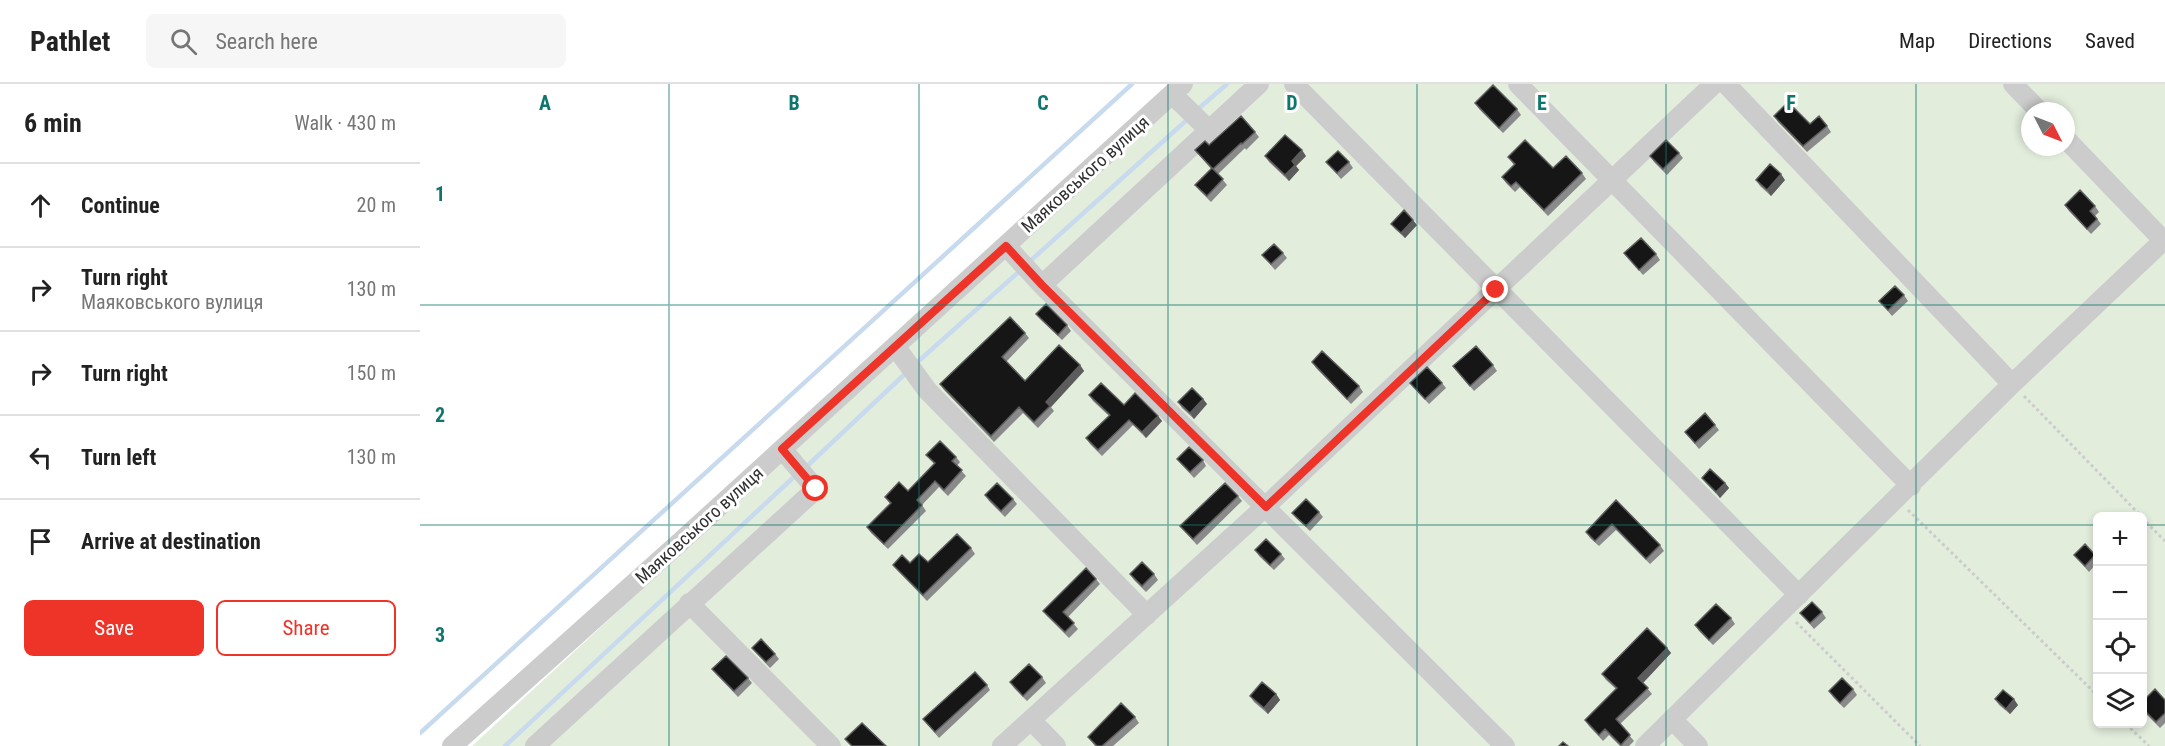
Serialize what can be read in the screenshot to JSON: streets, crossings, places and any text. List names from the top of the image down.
{
  "streets": {
    "street": ["Маяковського вулиця"]
  },
  "north": "bottom right",
  "page": {
    "header": "Pathlet",
    "search": "Search here",
    "nav": ["Map", "Directions", "Saved"],
    "heading": ["6 min", "Walk · 430 m"],
    "list": [
      ["Continue", "20 m"],
      ["Turn right", "Маяковського вулиця", "130 m"],
      ["Turn right", "150 m"],
      ["Turn left", "130 m"],
      "Arrive at destination"
    ],
    "map_buttons": ["+", "−"],
    "buttons": ["Save", "Share"]
  },
  "grid": {
    "columns": [
      "A",
      "B",
      "C",
      "D",
      "E",
      "F"
    ],
    "rows": ["1", "2", "3"]
  }
}
